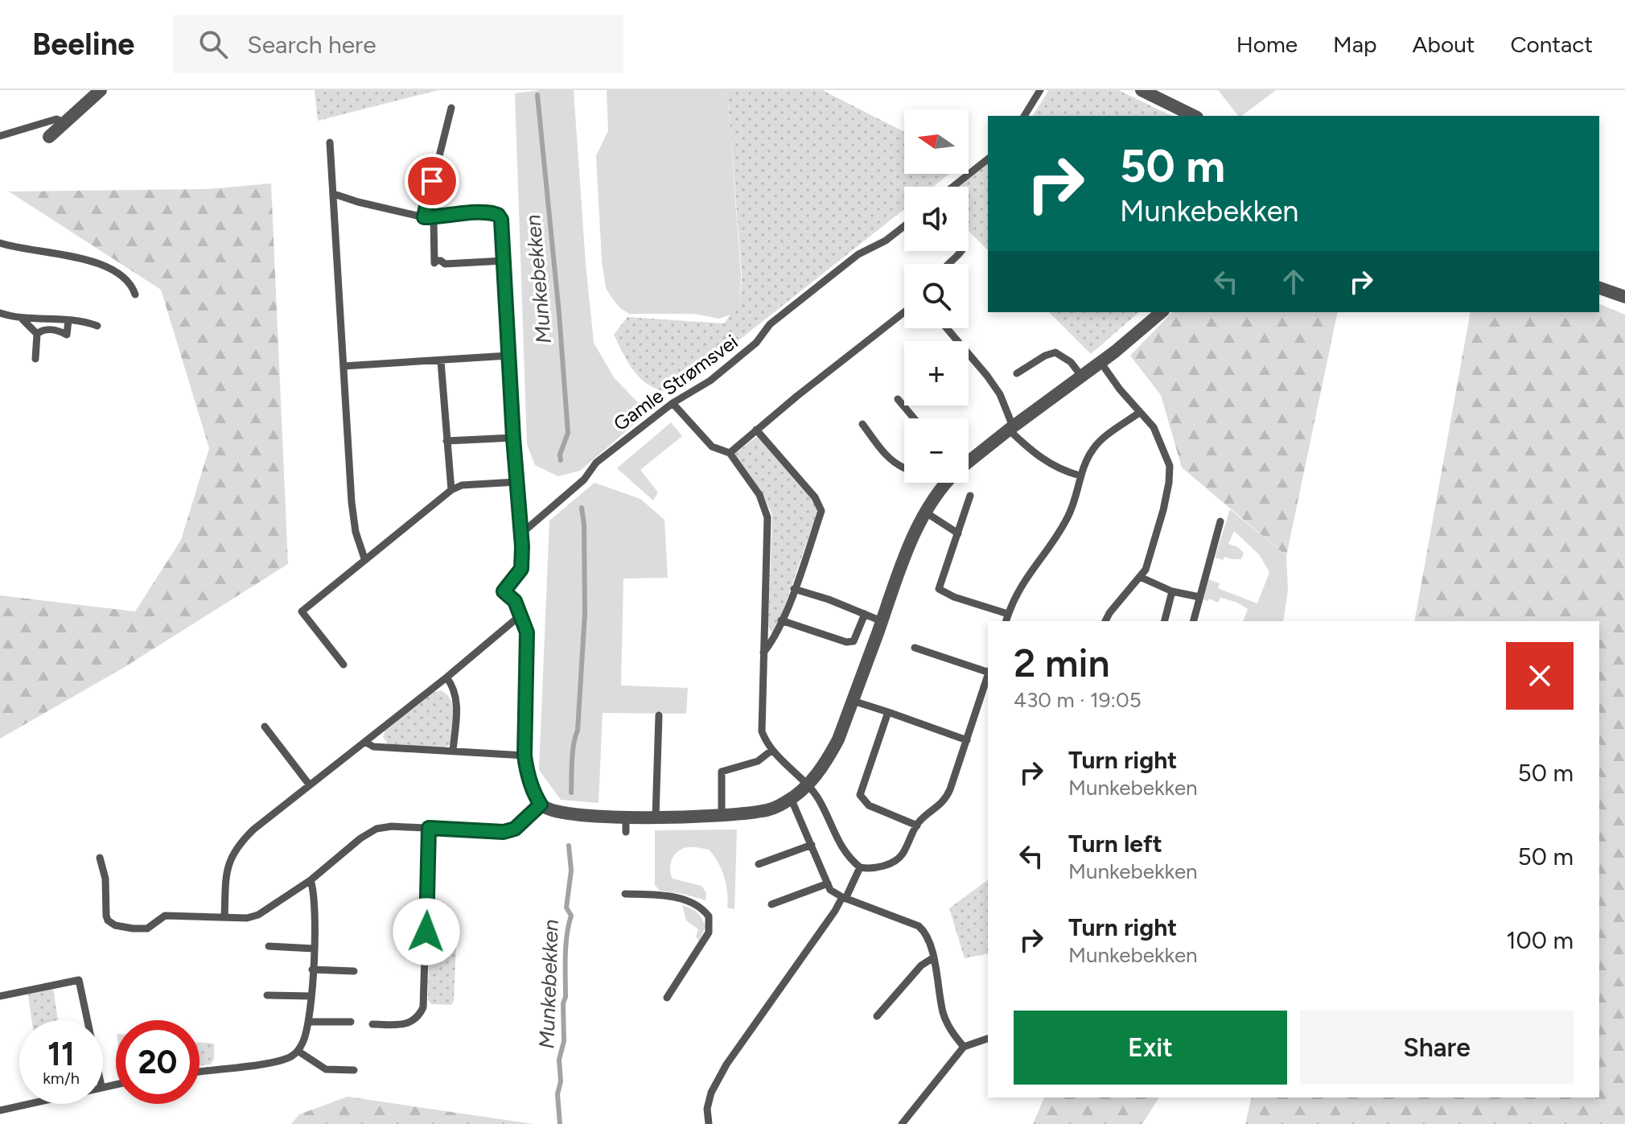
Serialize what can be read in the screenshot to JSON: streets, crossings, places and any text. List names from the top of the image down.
{
  "streets": {
    "lane": ["Gamle Strømsvei"]
  },
  "water": ["Munkebekken"],
  "north": "left",
  "page": {
    "header": "Beeline",
    "search": "Search here",
    "nav": [
      "Home",
      "Map",
      "About",
      "Contact"
    ],
    "map_buttons": ["+", "−"],
    "turn": ["50 m", "Munkebekken"],
    "heading": ["2 min", "430 m · 19:05"],
    "list": [
      {
        "name": "Turn right",
        "note": "Munkebekken",
        "value": "50 m"
      },
      {
        "name": "Turn left",
        "note": "Munkebekken",
        "value": "50 m"
      },
      {
        "name": "Turn right",
        "note": "Munkebekken",
        "value": "100 m"
      }
    ],
    "buttons": ["Exit", "Share"],
    "speed": "11 km/h",
    "limit": "20"
  }
}
